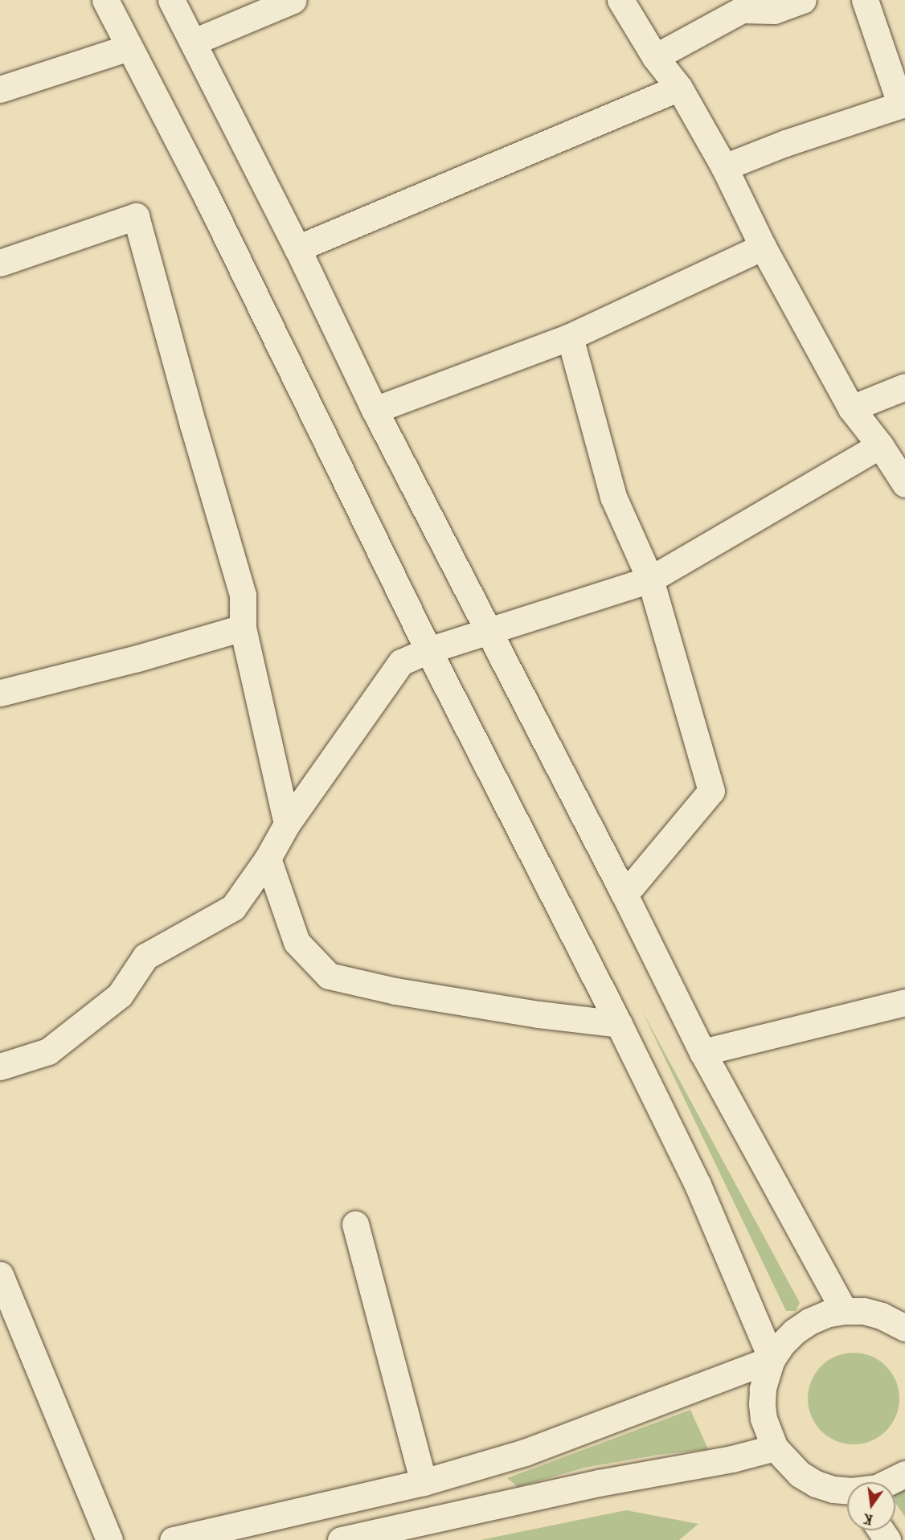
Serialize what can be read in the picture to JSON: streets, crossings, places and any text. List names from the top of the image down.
{
  "north": "bottom"
}
